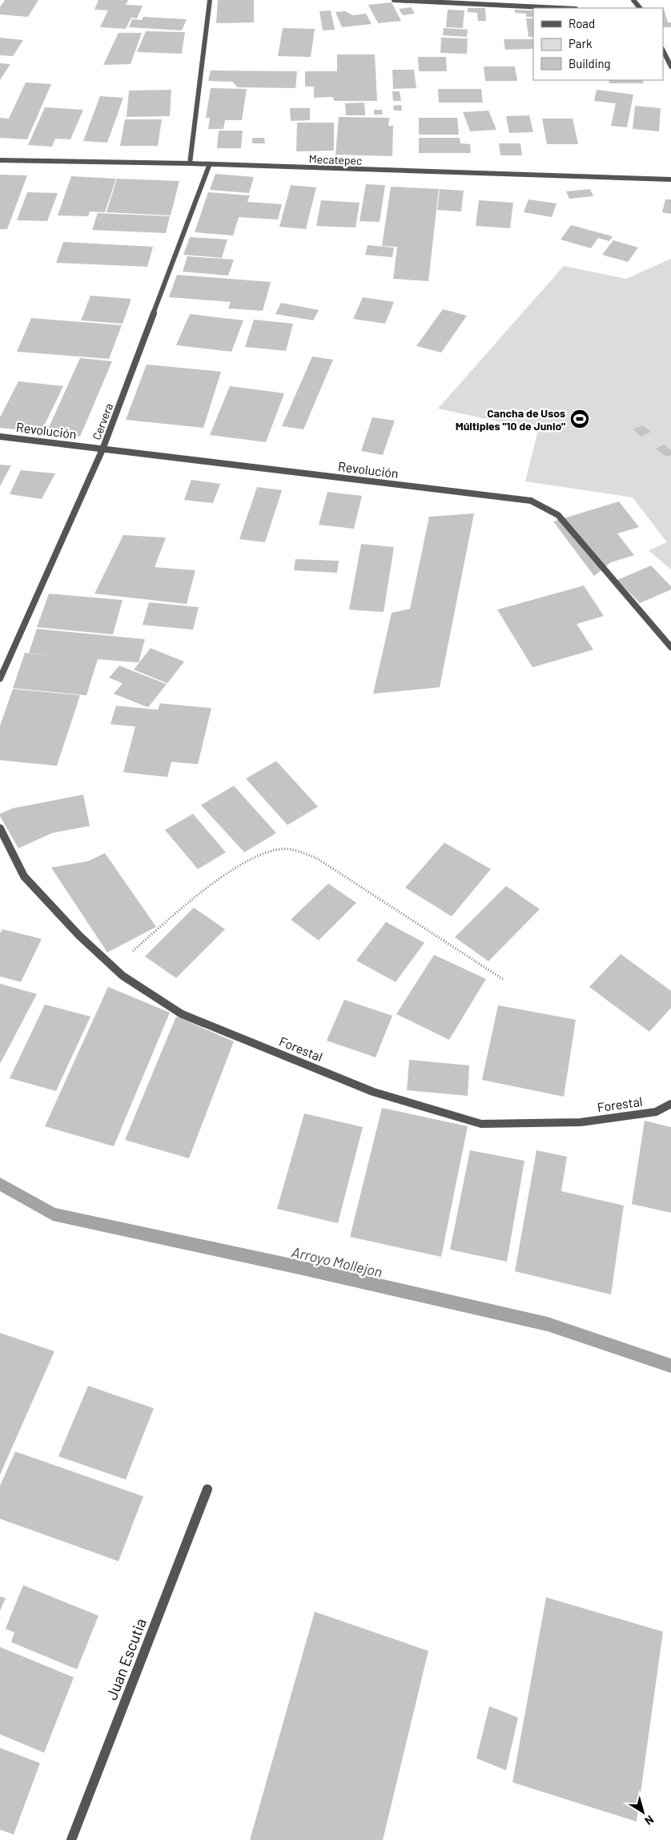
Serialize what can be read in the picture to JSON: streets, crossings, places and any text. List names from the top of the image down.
{
  "streets": {
    "street": [
      "Mecatepec",
      "Cervera",
      "Revolución",
      "Forestal",
      "Juan Escutia"
    ]
  },
  "crossings": [
    ["Mecatepec", "Cervera"],
    ["Cervera", "Revolución"]
  ],
  "water": ["Arroyo Mollejon"],
  "places": {
    "sports": ["Cancha de Usos Múltiples \"10 de Junio\""]
  },
  "legend": ["Road", "Park", "Building"],
  "north": "bottom right"
}
